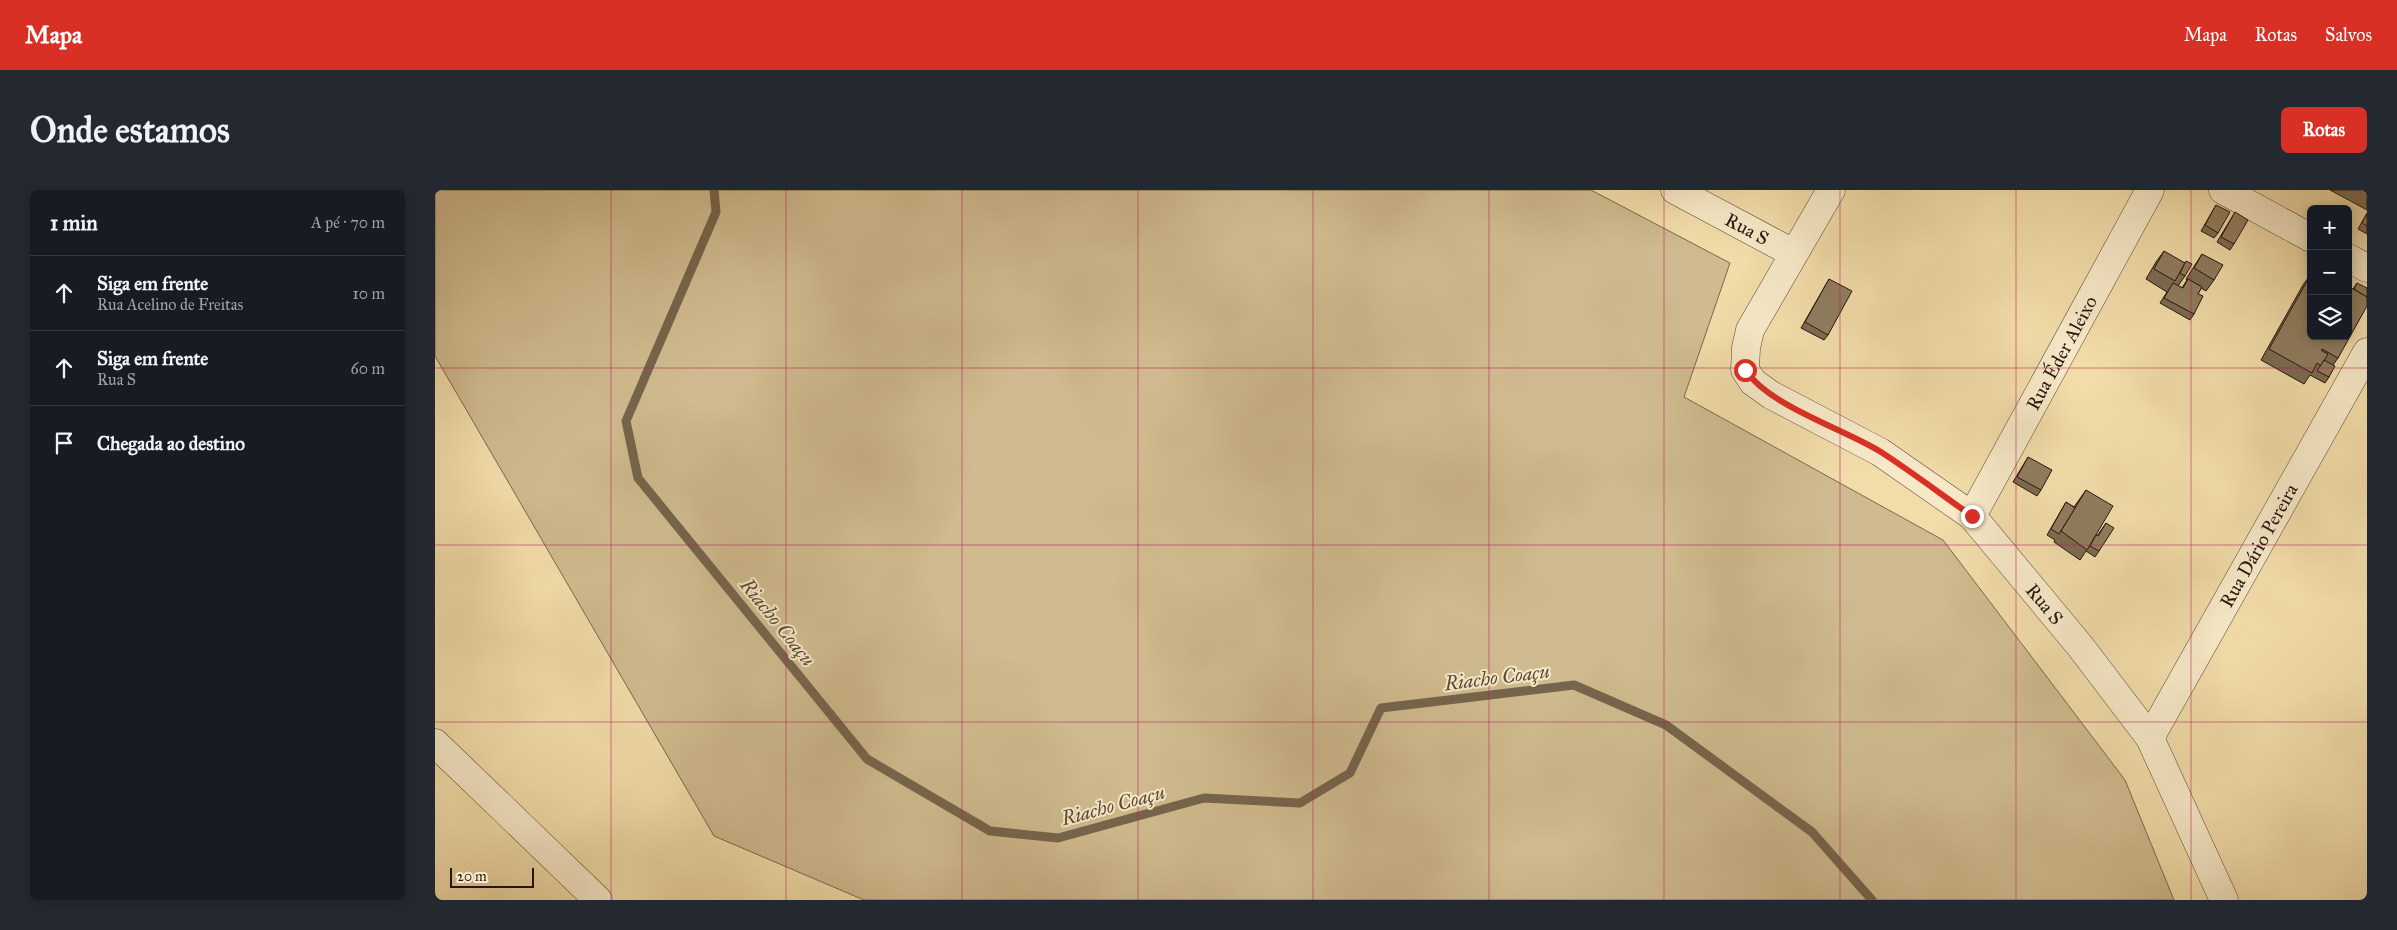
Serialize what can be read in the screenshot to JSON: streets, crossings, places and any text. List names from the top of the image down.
{
  "streets": {
    "street": ["Rua S", "Rua Éder Aleixo", "Rua Dário Pereira"]
  },
  "crossings": [
    ["Rua S", "Rua Éder Aleixo"],
    ["Rua S", "Rua Dário Pereira"]
  ],
  "water": ["Riacho Coaçu"],
  "scale_bar": "20 m",
  "page": {
    "header": "Mapa",
    "nav": ["Mapa", "Rotas", "Salvos"],
    "buttons": "Rotas",
    "title": "Onde estamos",
    "heading": ["1 min", "A pé · 70 m"],
    "map_buttons": ["+", "−"],
    "list": [
      ["Siga em frente", "Rua Acelino de Freitas", "10 m"],
      ["Siga em frente", "Rua S", "60 m"],
      "Chegada ao destino"
    ],
    "scale": "20 m"
  }
}
